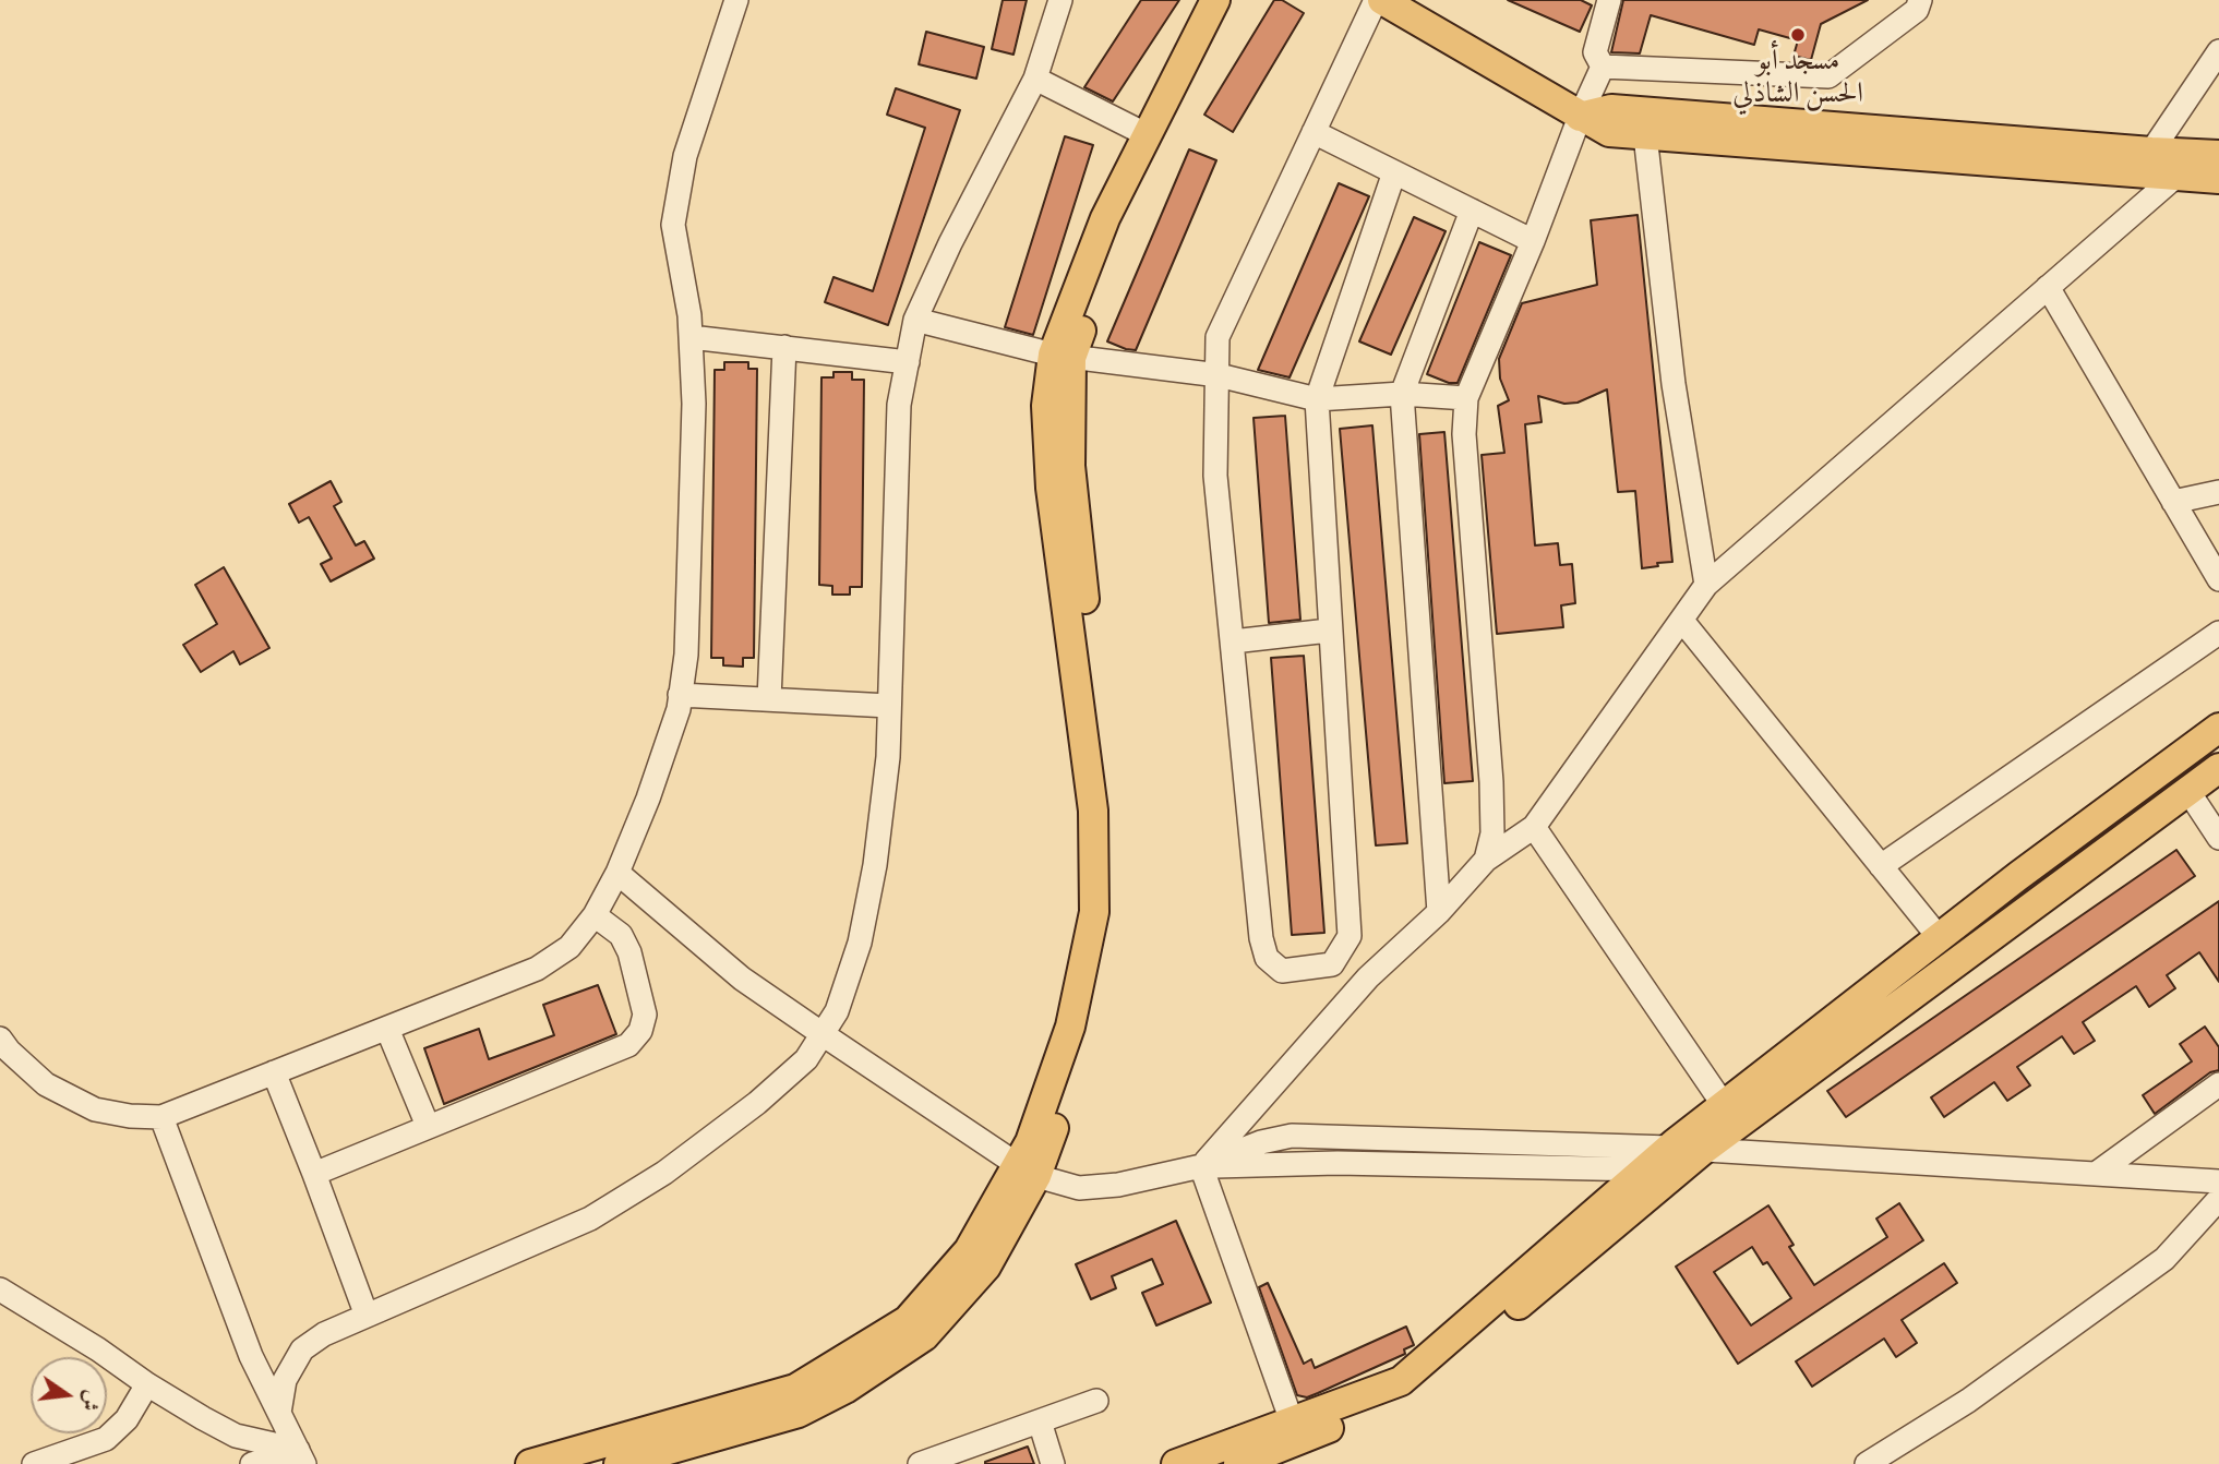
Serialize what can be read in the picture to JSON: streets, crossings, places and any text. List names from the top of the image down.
{
  "places": ["مسجد أبو الحسن الشاذلي"],
  "north": "right"
}
